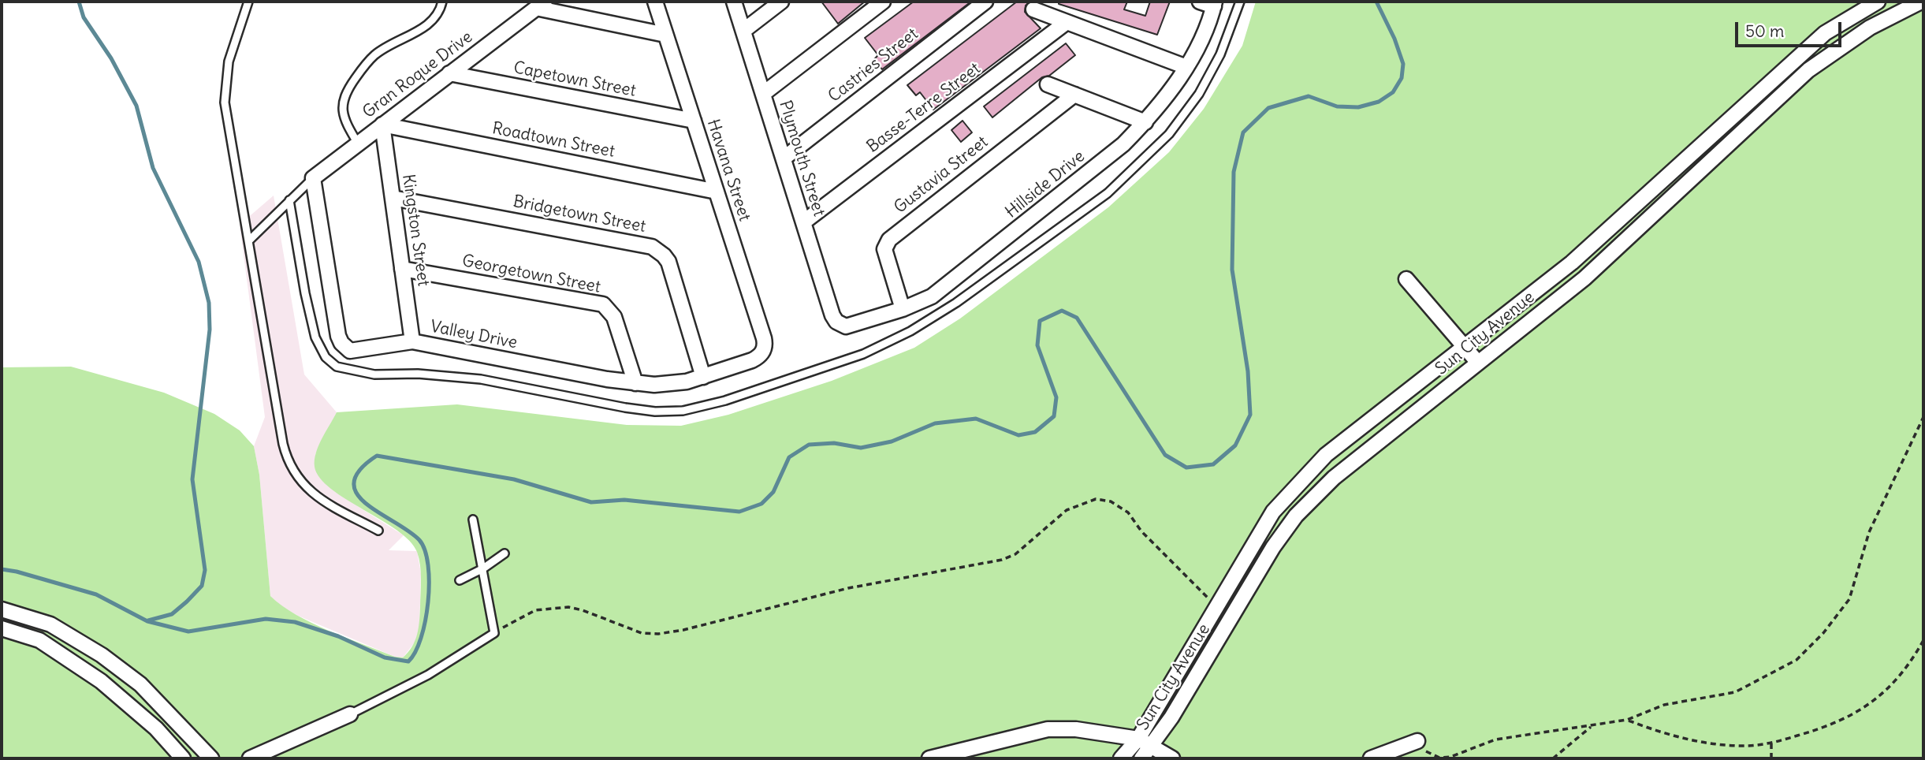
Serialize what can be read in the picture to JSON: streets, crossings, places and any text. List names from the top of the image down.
{
  "streets": {
    "street": [
      "Castries Street",
      "Gran Roque Drive",
      "Capetown Street",
      "Basse-Terre Street",
      "Roadtown Street",
      "Plymouth Street",
      "Havana Street",
      "Gustavia Street",
      "Hillside Drive",
      "Bridgetown Street",
      "Kingston Street",
      "Georgetown Street",
      "Sun City Avenue",
      "Valley Drive"
    ]
  },
  "crossings": [
    ["Castries Street", "Plymouth Street"],
    ["Gran Roque Drive", "Capetown Street"],
    ["Gran Roque Drive", "Roadtown Street"],
    ["Gran Roque Drive", "Kingston Street"],
    ["Gran Roque Drive", "Valley Drive"],
    ["Capetown Street", "Havana Street"],
    ["Basse-Terre Street", "Plymouth Street"],
    ["Roadtown Street", "Havana Street"],
    ["Roadtown Street", "Kingston Street"],
    ["Plymouth Street", "Hillside Drive"],
    ["Havana Street", "Valley Drive"],
    ["Gustavia Street", "Hillside Drive"],
    ["Bridgetown Street", "Kingston Street"],
    ["Bridgetown Street", "Valley Drive"],
    ["Kingston Street", "Georgetown Street"],
    ["Kingston Street", "Valley Drive"],
    ["Georgetown Street", "Valley Drive"]
  ],
  "scale_bar": "50 m"
}
